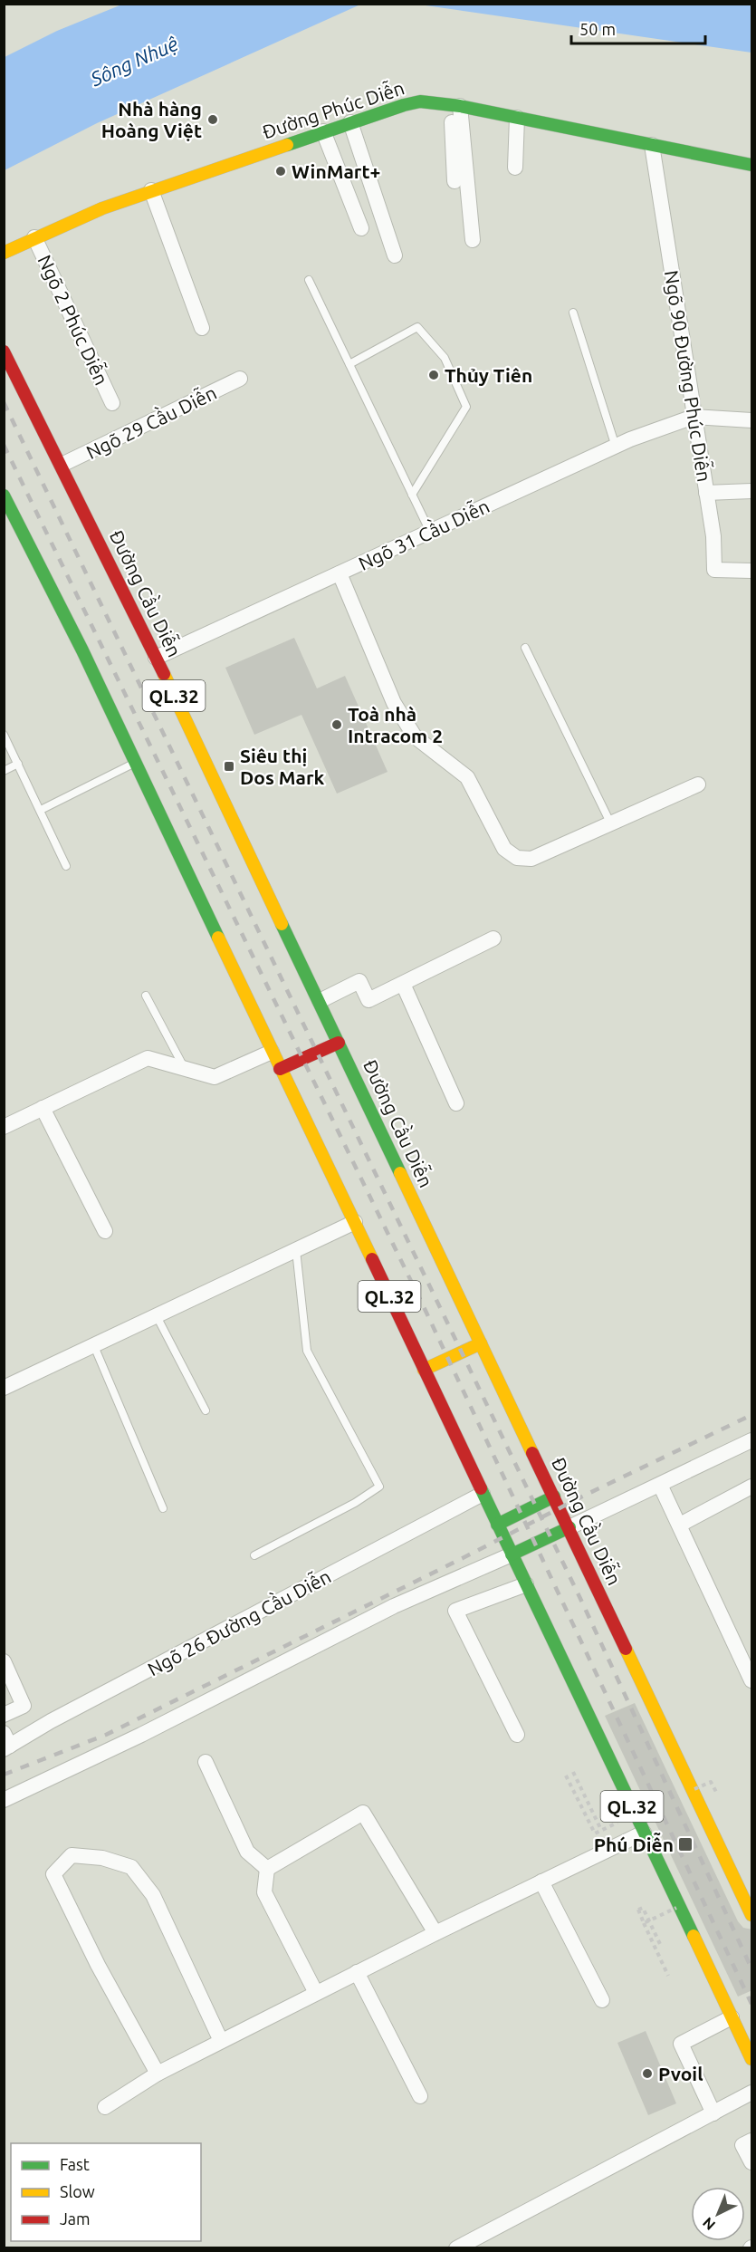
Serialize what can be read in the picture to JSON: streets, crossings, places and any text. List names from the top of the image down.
{
  "streets": {
    "main road": ["Đường Phúc Diễn", "Đường Cầu Diễn", "QL.32"],
    "street": [
      "Ngõ 2 Phúc Diễn",
      "Ngõ 90 Đường Phúc Diễn",
      "Ngõ 29 Cầu Diễn",
      "Ngõ 31 Cầu Diễn",
      "Ngõ 26 Đường Cầu Diễn"
    ]
  },
  "crossings": [
    ["Đường Phúc Diễn", "Ngõ 2 Phúc Diễn"],
    ["Đường Phúc Diễn", "Ngõ 90 Đường Phúc Diễn"],
    ["Ngõ 90 Đường Phúc Diễn", "Ngõ 31 Cầu Diễn"],
    ["Ngõ 29 Cầu Diễn", "Đường Cầu Diễn"],
    ["Ngõ 31 Cầu Diễn", "Đường Cầu Diễn"],
    ["QL.32", "Ngõ 26 Đường Cầu Diễn"]
  ],
  "water": ["Sông Nhuệ"],
  "places": {
    "other": [
      "Nhà hàng Hoàng Việt",
      "WinMart+",
      "Thủy Tiên",
      "Toà nhà Intracom 2",
      "Pvoil"
    ],
    "transit": ["Siêu thị Dos Mark", "Phú Diễn"]
  },
  "legend": ["Fast", "Slow", "Jam"],
  "scale_bar": "50 m",
  "north": "bottom left"
}
